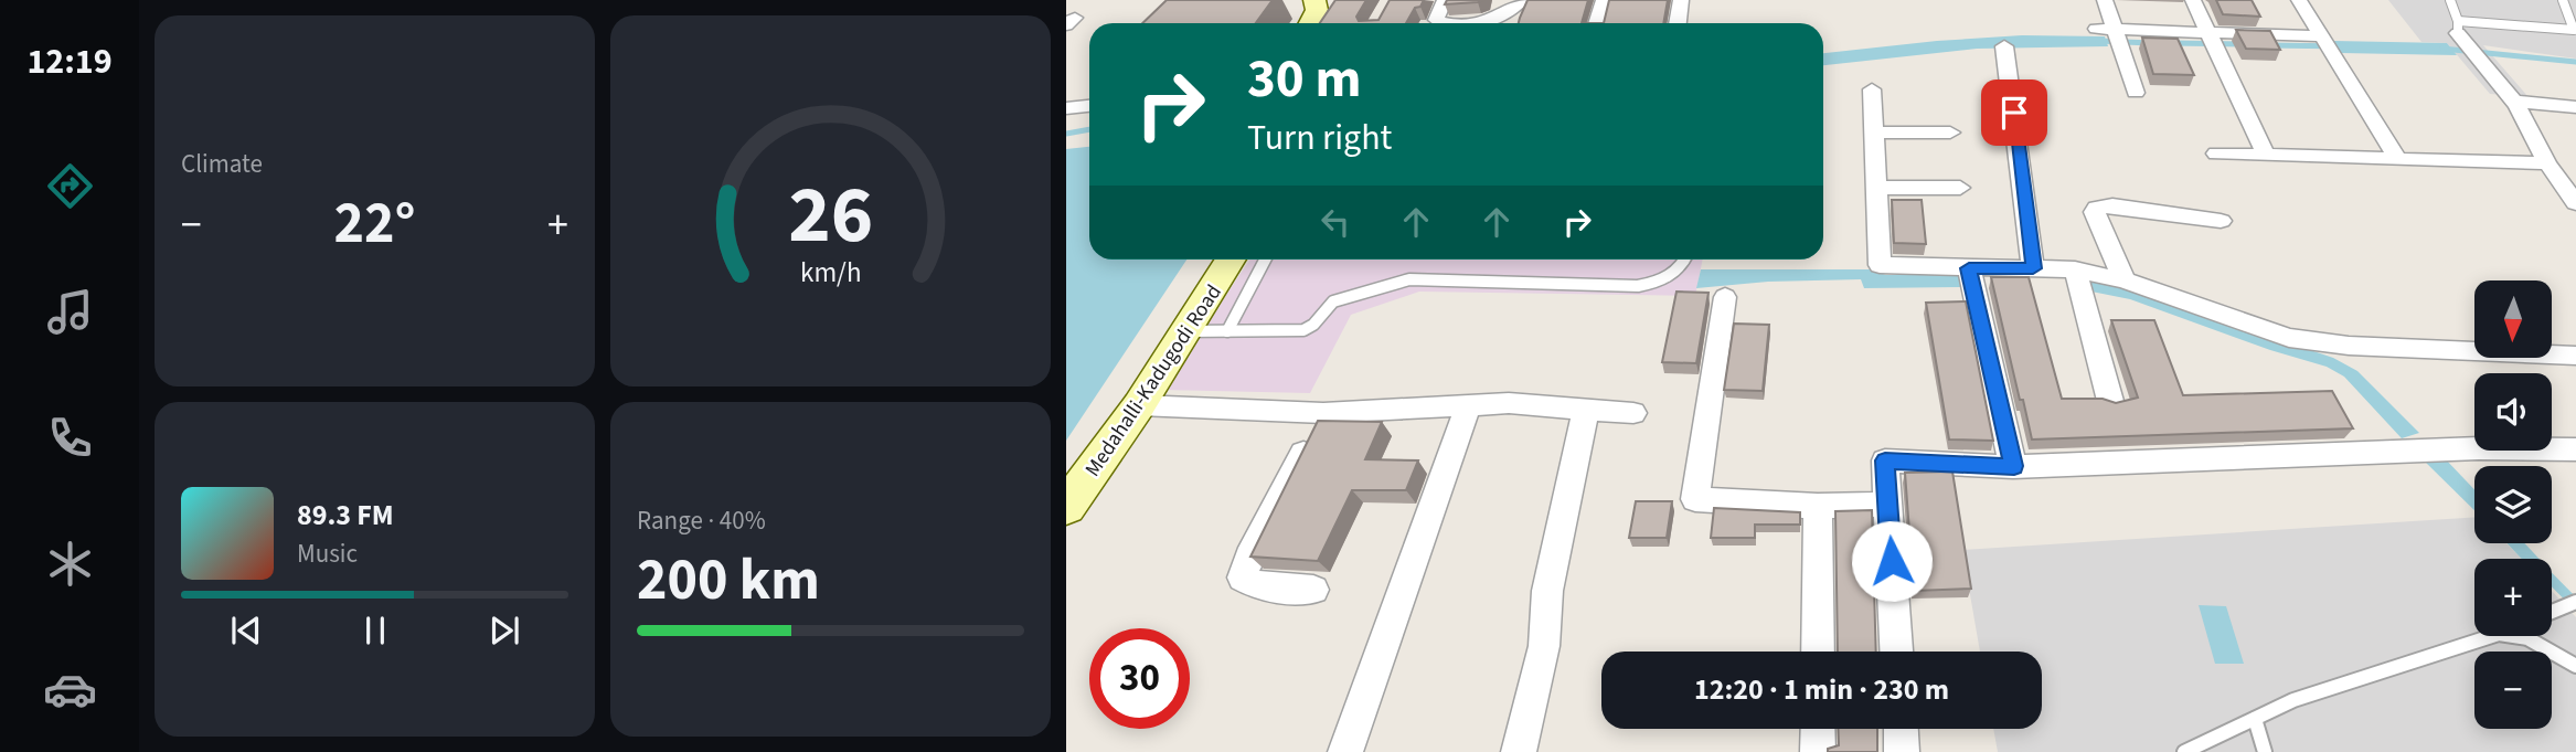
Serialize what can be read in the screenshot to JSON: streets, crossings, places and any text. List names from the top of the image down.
{
  "streets": {
    "street": ["Medahalli-Kadugodi Road"]
  },
  "north": "bottom",
  "page": {
    "tabs": "12:19",
    "tile": [
      "Climate",
      ["Range · 40%", "200 km"]
    ],
    "turn": ["30 m", "Turn right"],
    "heat": ["−", "22°", "+"],
    "map_buttons": ["+", "−"],
    "song": ["89.3 FM", "Music"],
    "limit": "30",
    "trip": "12:20 · 1 min · 230 m",
    "gauge": ["26", "km/h"]
  }
}
